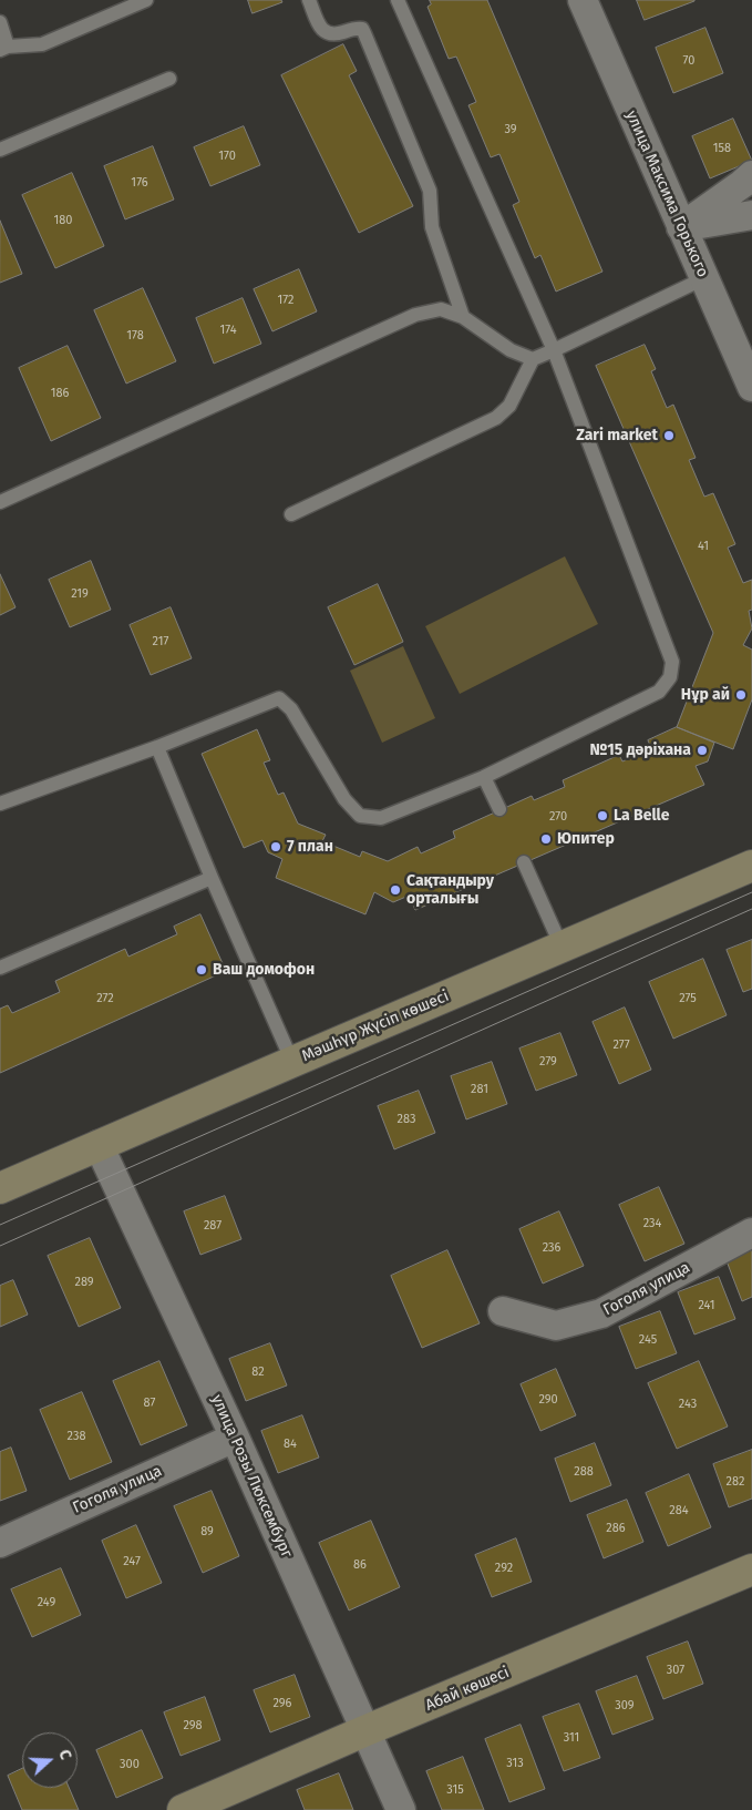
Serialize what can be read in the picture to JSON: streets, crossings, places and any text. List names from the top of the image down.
{
  "streets": {
    "street": [
      "улица Максима Горького",
      "Мәшһүр Жүсіп көшесі",
      "Гоголя улица",
      "улица Розы Люксембург",
      "Абай көшесі"
    ]
  },
  "crossings": [
    ["Мәшһүр Жүсіп көшесі", "улица Розы Люксембург"],
    ["Гоголя улица", "улица Розы Люксембург"],
    ["улица Розы Люксембург", "Абай көшесі"]
  ],
  "places": [
    "Zari market",
    "Нұр ай",
    "№15 дәріхана",
    "La Belle",
    "Юпитер",
    "7 план",
    "Сақтандыру орталығы",
    "Ваш домофон"
  ],
  "house_numbers": [
    "70",
    "39",
    "158",
    "170",
    "176",
    "180",
    "172",
    "174",
    "178",
    "186",
    "41",
    "219",
    "217",
    "270",
    "272",
    "275",
    "277",
    "279",
    "281",
    "283",
    "234",
    "287",
    "236",
    "289",
    "241",
    "245",
    "82",
    "290",
    "87",
    "243",
    "238",
    "84",
    "288",
    "282",
    "284",
    "286",
    "89",
    "247",
    "86",
    "292",
    "249",
    "307",
    "296",
    "309",
    "298",
    "311",
    "313",
    "300",
    "315"
  ],
  "north": "right"
}
